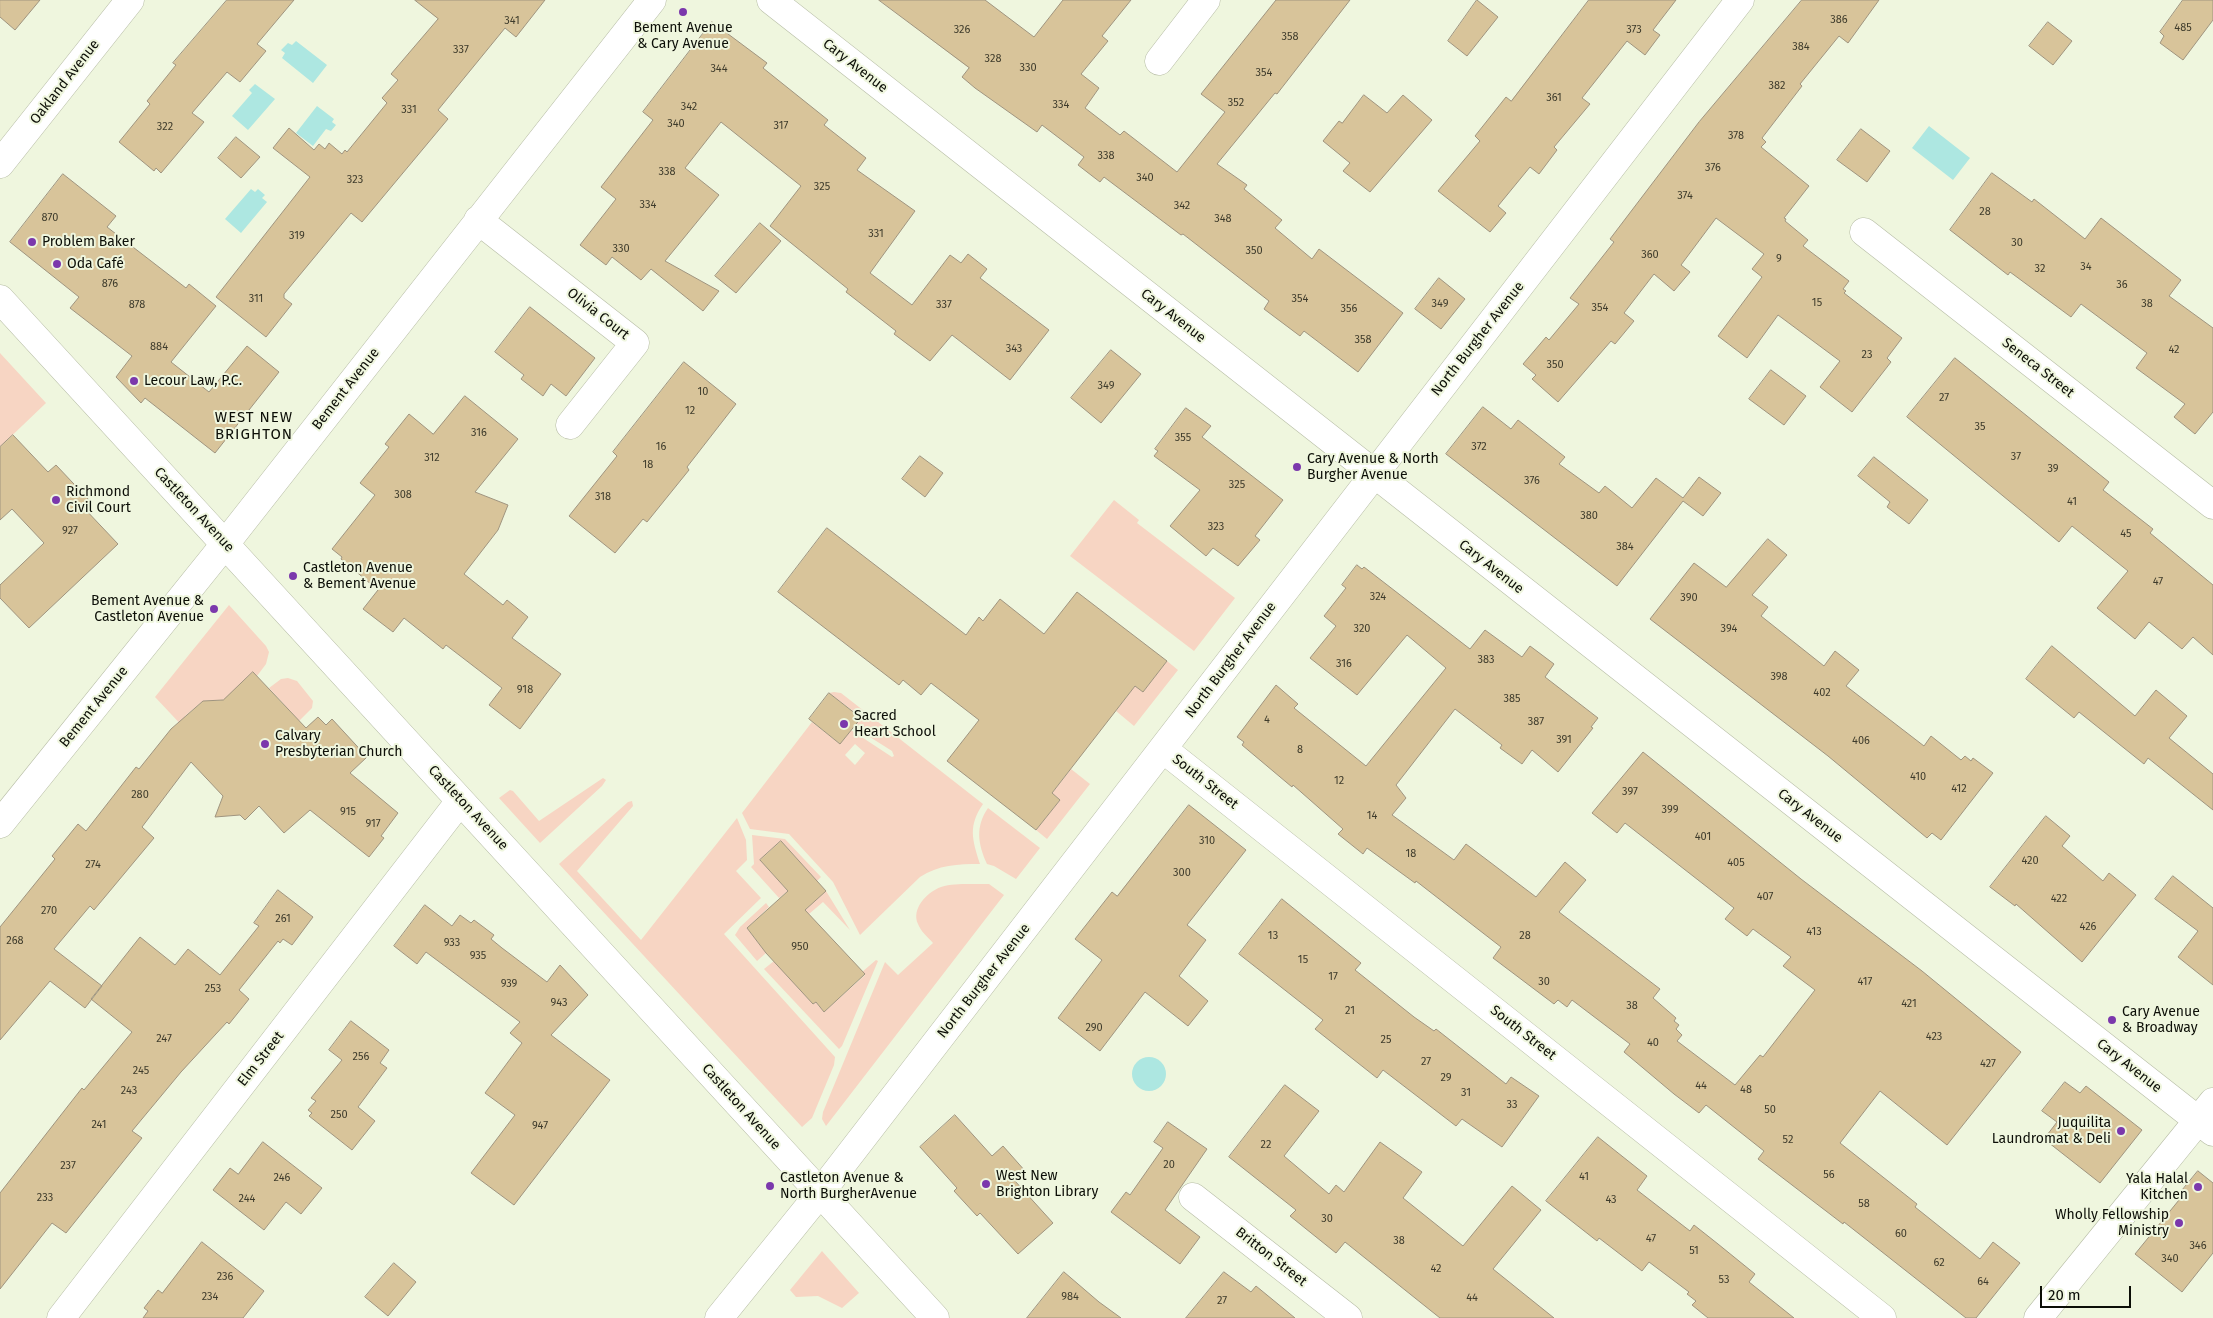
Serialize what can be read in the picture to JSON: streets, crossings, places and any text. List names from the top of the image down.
{
  "streets": {
    "street": [
      "Cary Avenue",
      "Oakland Avenue",
      "Olivia Court",
      "North Burgher Avenue",
      "Seneca Street",
      "Bement Avenue",
      "Castleton Avenue",
      "South Street",
      "Elm Street",
      "Britton Street"
    ]
  },
  "crossings": [
    ["Cary Avenue", "North Burgher Avenue"],
    ["Olivia Court", "Bement Avenue"],
    ["North Burgher Avenue", "Castleton Avenue"],
    ["North Burgher Avenue", "South Street"],
    ["Bement Avenue", "Castleton Avenue"],
    ["Castleton Avenue", "Elm Street"]
  ],
  "districts": ["WEST NEW BRIGHTON"],
  "places": [
    "Bement Avenue & Cary Avenue",
    "Problem Baker",
    "Oda Café",
    "Lecour Law, P.C.",
    "Cary Avenue & North Burgher Avenue",
    "Richmond Civil Court",
    "Castleton Avenue & Bement Avenue",
    "Bement Avenue & Castleton Avenue",
    "Sacred Heart School",
    "Calvary Presbyterian Church",
    "Cary Avenue & Broadway",
    "Juquilita Laundromat & Deli",
    "West New Brighton Library",
    "Castleton Avenue & North BurgherAvenue",
    "Yala Halal Kitchen",
    "Wholly Fellowship Ministry"
  ],
  "house_numbers": [
    "386",
    "341",
    "485",
    "326",
    "373",
    "358",
    "384",
    "337",
    "328",
    "330",
    "344",
    "354",
    "382",
    "361",
    "352",
    "334",
    "342",
    "331",
    "340",
    "317",
    "322",
    "378",
    "338",
    "376",
    "338",
    "340",
    "323",
    "325",
    "374",
    "334",
    "342",
    "28",
    "870",
    "348",
    "331",
    "319",
    "30",
    "330",
    "350",
    "360",
    "9",
    "34",
    "32",
    "876",
    "36",
    "311",
    "354",
    "15",
    "349",
    "38",
    "878",
    "337",
    "354",
    "356",
    "358",
    "884",
    "343",
    "42",
    "23",
    "350",
    "349",
    "10",
    "27",
    "12",
    "35",
    "316",
    "355",
    "16",
    "372",
    "37",
    "312",
    "18",
    "39",
    "376",
    "325",
    "308",
    "318",
    "41",
    "380",
    "323",
    "927",
    "45",
    "384",
    "47",
    "324",
    "390",
    "320",
    "394",
    "383",
    "316",
    "398",
    "918",
    "402",
    "385",
    "4",
    "387",
    "391",
    "406",
    "8",
    "410",
    "12",
    "412",
    "397",
    "280",
    "399",
    "915",
    "14",
    "917",
    "401",
    "310",
    "18",
    "420",
    "405",
    "274",
    "300",
    "407",
    "422",
    "270",
    "261",
    "426",
    "413",
    "13",
    "28",
    "268",
    "933",
    "950",
    "935",
    "15",
    "17",
    "30",
    "417",
    "939",
    "253",
    "943",
    "421",
    "38",
    "21",
    "290",
    "423",
    "247",
    "25",
    "40",
    "256",
    "27",
    "427",
    "245",
    "29",
    "44",
    "48",
    "243",
    "31",
    "33",
    "50",
    "250",
    "241",
    "947",
    "52",
    "22",
    "20",
    "237",
    "56",
    "41",
    "246",
    "233",
    "244",
    "43",
    "58",
    "30",
    "60",
    "47",
    "38",
    "346",
    "51",
    "340",
    "62",
    "42",
    "236",
    "53",
    "64",
    "234",
    "984",
    "44",
    "27"
  ],
  "scale_bar": "20 m"
}
